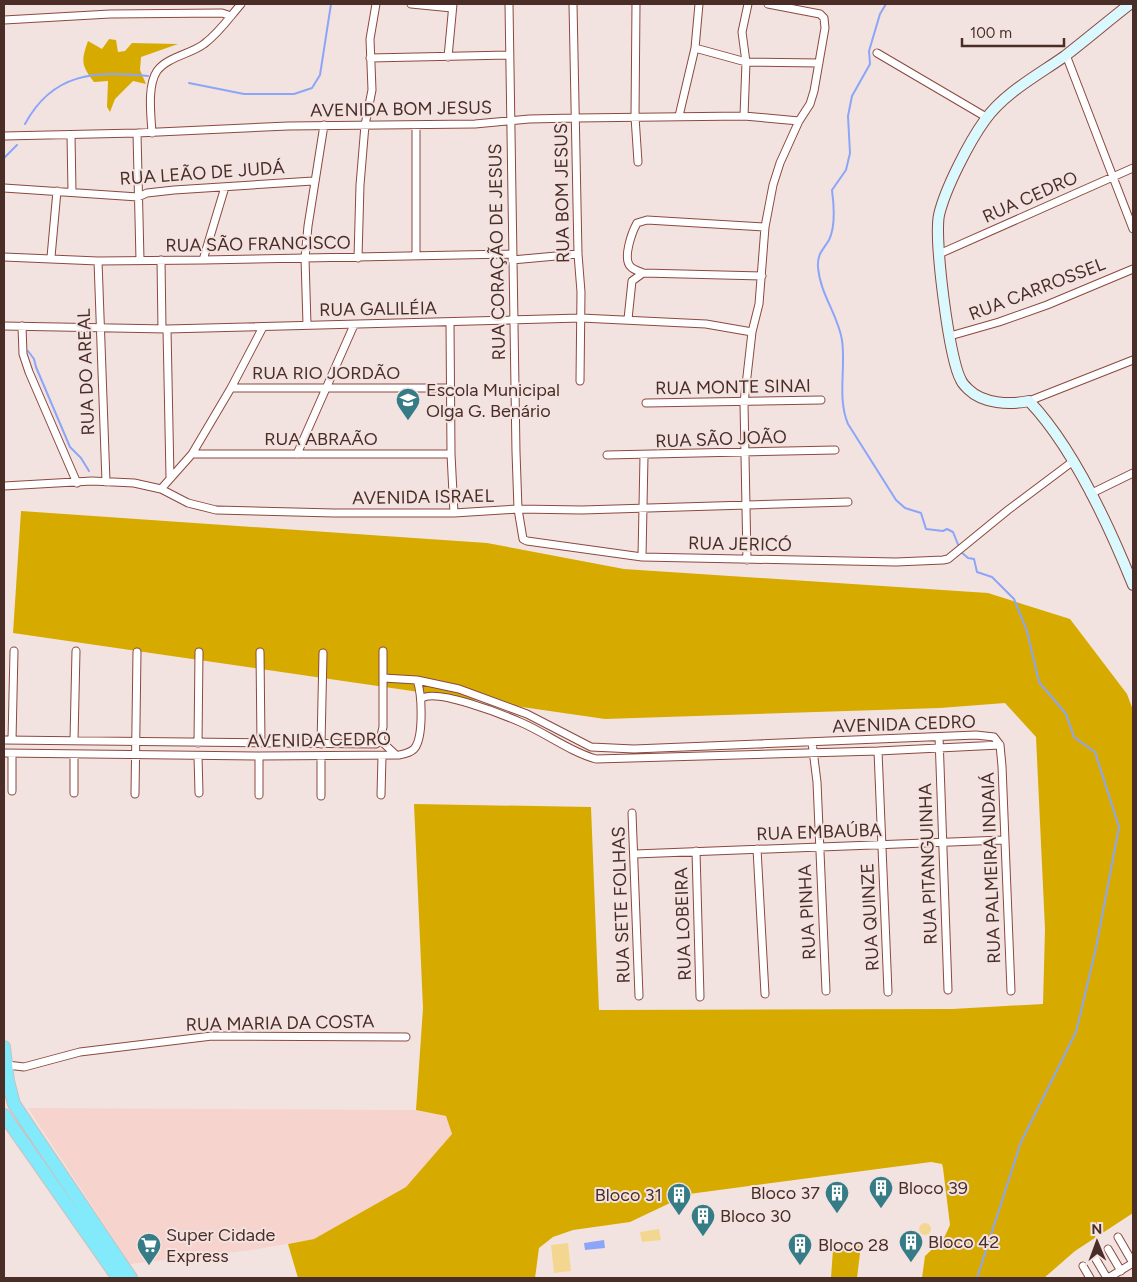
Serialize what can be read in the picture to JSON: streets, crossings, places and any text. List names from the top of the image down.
{
  "streets": {
    "street": [
      "AVENIDA BOM JESUS",
      "RUA LEÃO DE JUDÁ",
      "RUA BOM JESUS",
      "RUA CEDRO",
      "RUA SÃO FRANCISCO",
      "RUA CORAÇÃO DE JESUS",
      "RUA CARROSSEL",
      "RUA GALILÉIA",
      "RUA DO AREAL",
      "RUA RIO JORDÃO",
      "RUA MONTE SINAI",
      "RUA ABRAÃO",
      "RUA SÃO JOÃO",
      "AVENIDA ISRAEL",
      "RUA JERICÓ",
      "AVENIDA CEDRO",
      "RUA EMBAÚBA",
      "RUA PITANGUINHA",
      "RUA PALMEIRA INDAIÁ",
      "RUA SETE FOLHAS",
      "RUA PINHA",
      "RUA QUINZE",
      "RUA LOBEIRA",
      "RUA MARIA DA COSTA"
    ]
  },
  "crossings": [
    ["AVENIDA BOM JESUS", "RUA BOM JESUS"],
    ["AVENIDA BOM JESUS", "RUA CORAÇÃO DE JESUS"],
    ["RUA BOM JESUS", "RUA SÃO FRANCISCO"],
    ["RUA BOM JESUS", "RUA GALILÉIA"],
    ["RUA SÃO FRANCISCO", "RUA CORAÇÃO DE JESUS"],
    ["RUA SÃO FRANCISCO", "RUA DO AREAL"],
    ["RUA CORAÇÃO DE JESUS", "RUA GALILÉIA"],
    ["RUA CORAÇÃO DE JESUS", "AVENIDA ISRAEL"],
    ["RUA CORAÇÃO DE JESUS", "RUA JERICÓ"],
    ["RUA GALILÉIA", "RUA DO AREAL"],
    ["RUA DO AREAL", "AVENIDA ISRAEL"],
    ["AVENIDA CEDRO", "RUA PITANGUINHA"],
    ["AVENIDA CEDRO", "RUA PALMEIRA INDAIÁ"],
    ["AVENIDA CEDRO", "RUA PINHA"],
    ["AVENIDA CEDRO", "RUA QUINZE"],
    ["RUA EMBAÚBA", "RUA PITANGUINHA"],
    ["RUA EMBAÚBA", "RUA PALMEIRA INDAIÁ"],
    ["RUA EMBAÚBA", "RUA SETE FOLHAS"],
    ["RUA EMBAÚBA", "RUA PINHA"],
    ["RUA EMBAÚBA", "RUA QUINZE"],
    ["RUA EMBAÚBA", "RUA LOBEIRA"]
  ],
  "places": {
    "school or university": ["Escola Municipal Olga G. Benário"],
    "building": [
      "Bloco 39",
      "Bloco 37",
      "Bloco 31",
      "Bloco 30",
      "Bloco 42",
      "Bloco 28"
    ],
    "supermarket": ["Super Cidade Express"]
  },
  "scale_bar": "100 m",
  "north": "top"
}
